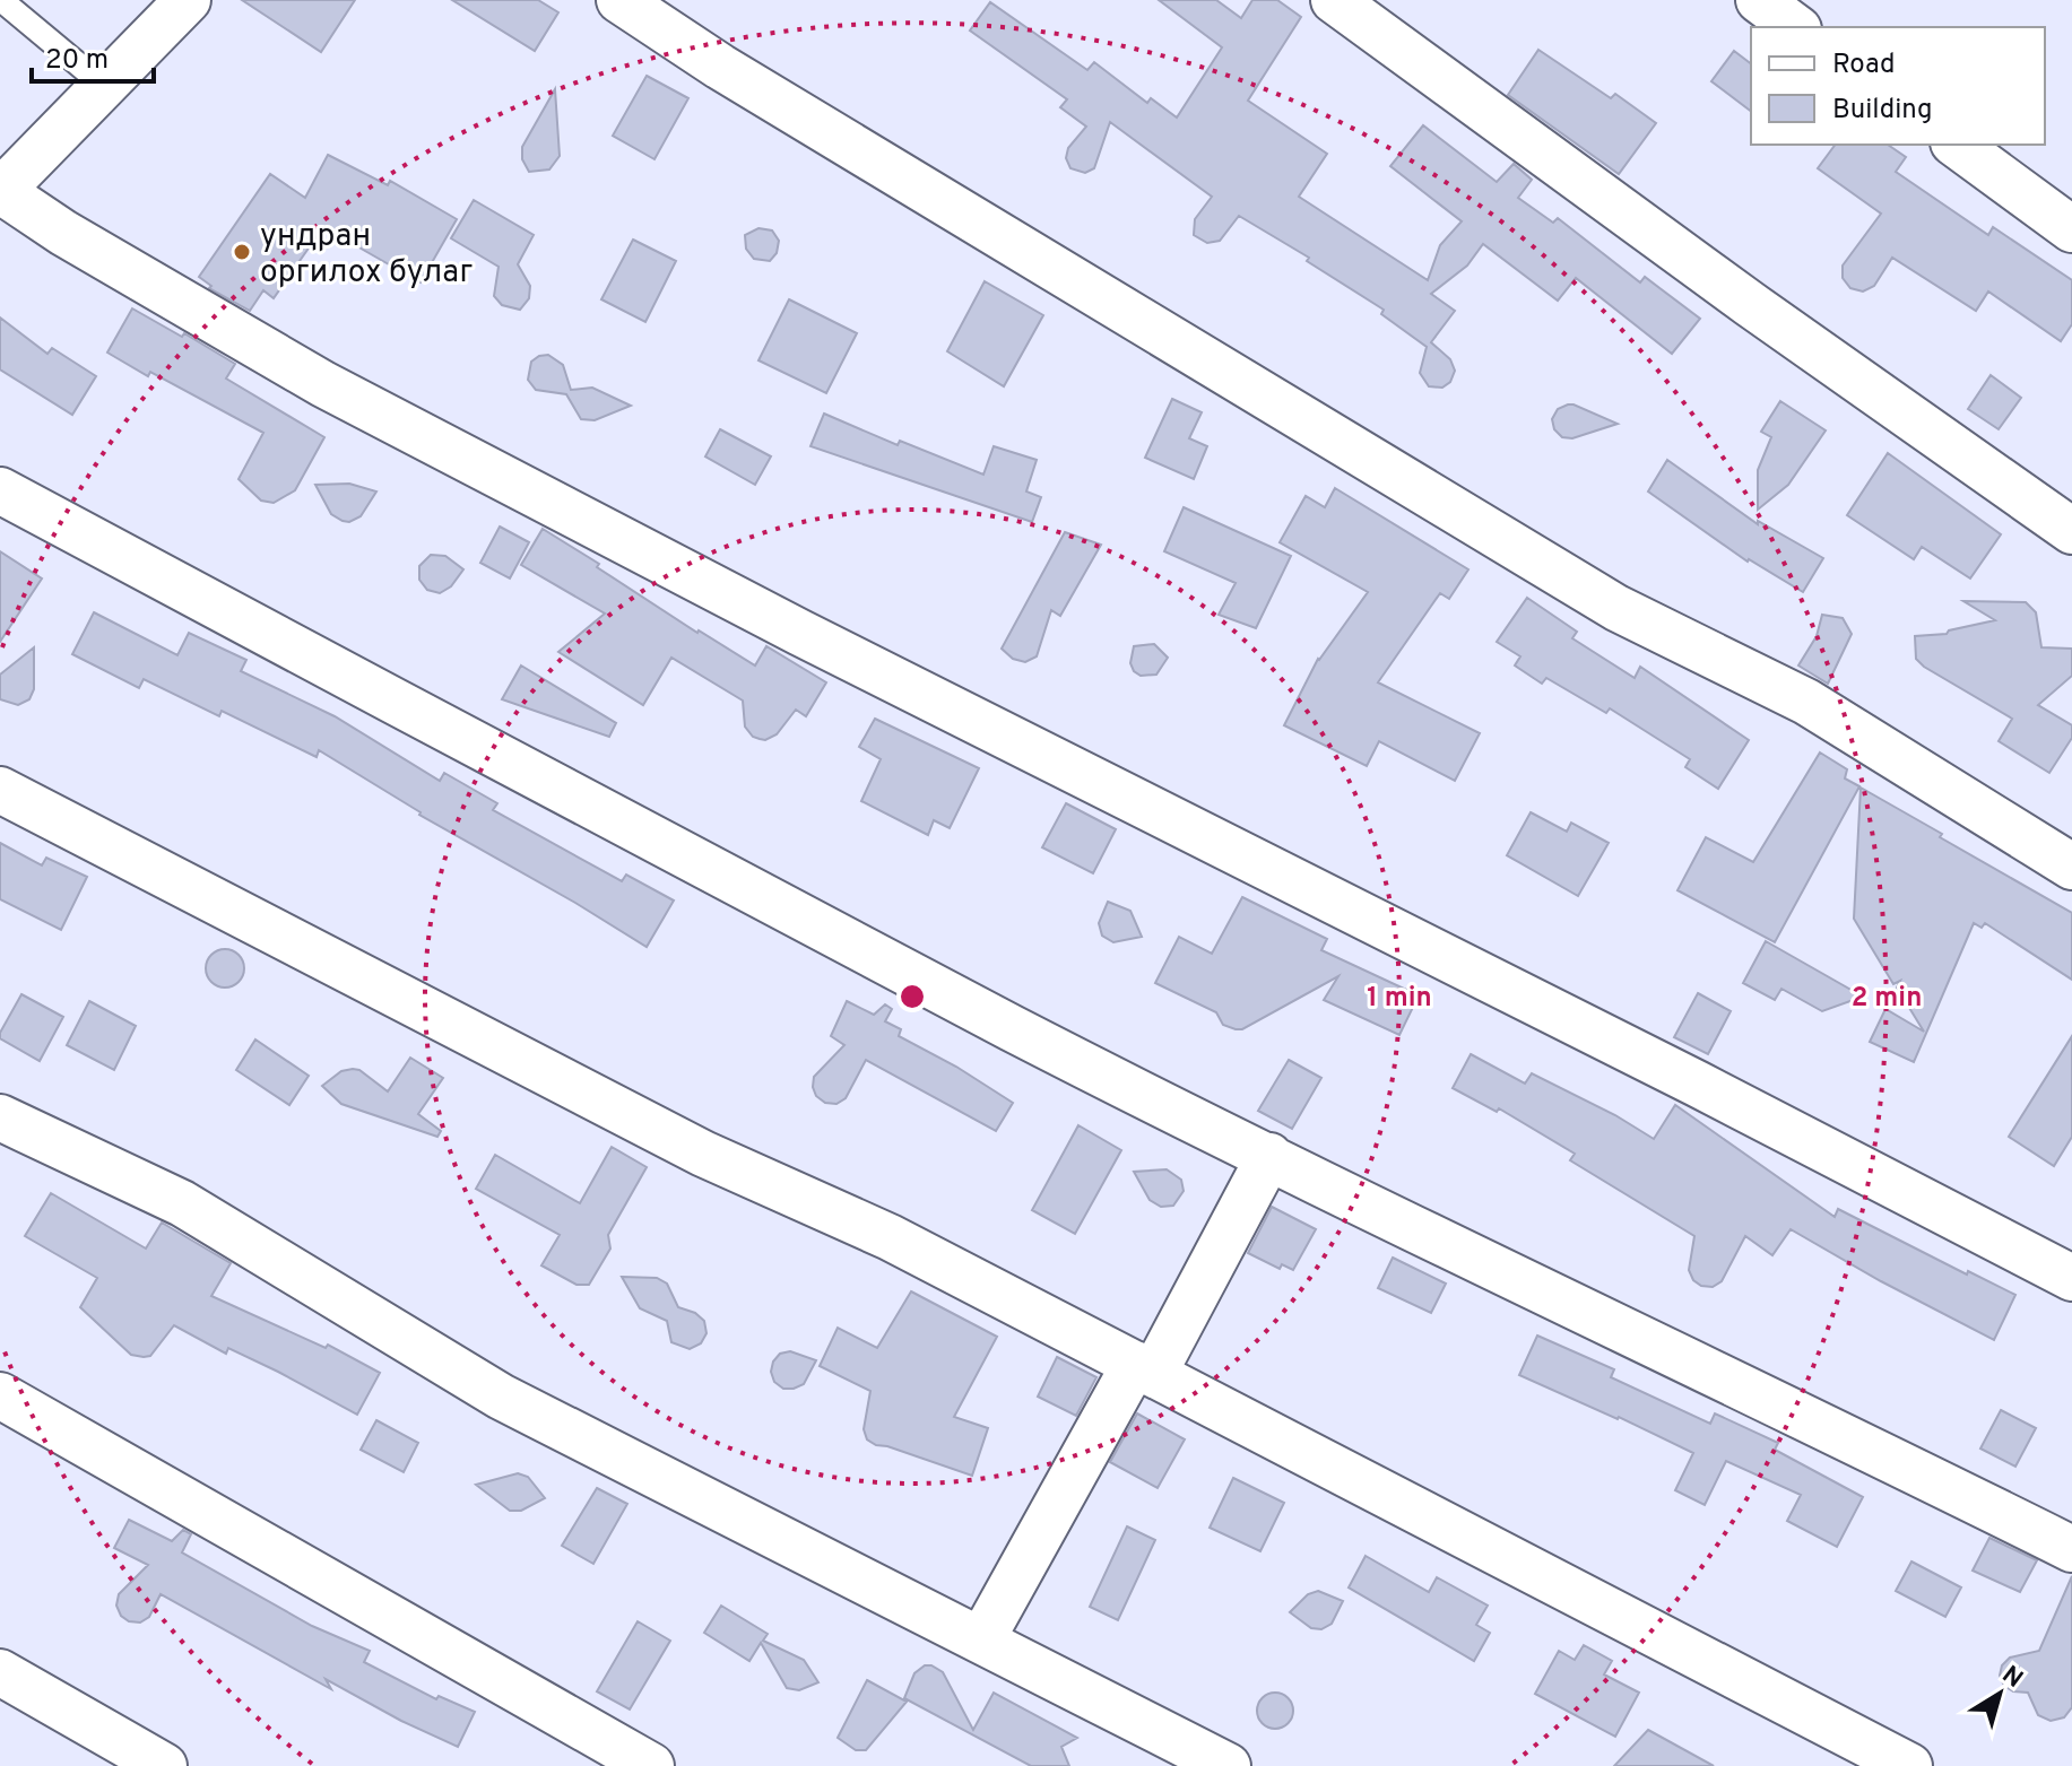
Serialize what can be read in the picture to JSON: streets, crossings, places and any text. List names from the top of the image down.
{
  "places": ["ундран оргилох булаг"],
  "legend": ["Road", "Building"],
  "scale_bar": "20 m",
  "north": "top right",
  "rings": ["1 min", "2 min"]
}
